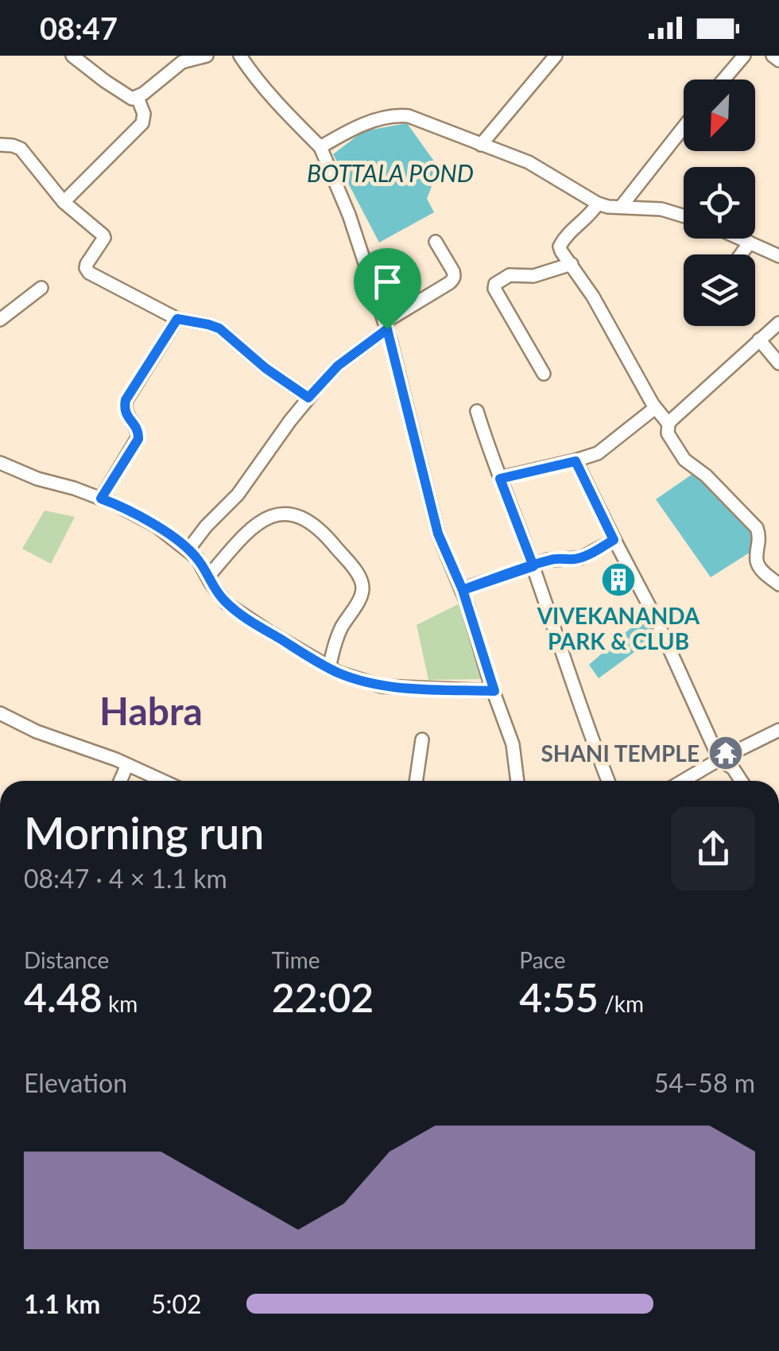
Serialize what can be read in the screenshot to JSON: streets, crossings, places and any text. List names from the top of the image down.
{
  "districts": ["Habra"],
  "water": ["BOTTALA POND"],
  "places": {
    "building": ["VIVEKANANDA PARK & CLUB"],
    "temple": ["SHANI TEMPLE"]
  },
  "north": "bottom left",
  "page": {
    "status": "08:47",
    "heading": ["Morning run", "08:47 · 4 × 1.1 km"],
    "stats": [
      ["Distance", "4.48 km"],
      ["Time", "22:02"],
      ["Pace", "4:55 /km"]
    ],
    "chart": ["Elevation", "54–58 m"],
    "list": [
      {
        "name": "1.1 km",
        "note": "5:02"
      }
    ]
  }
}
